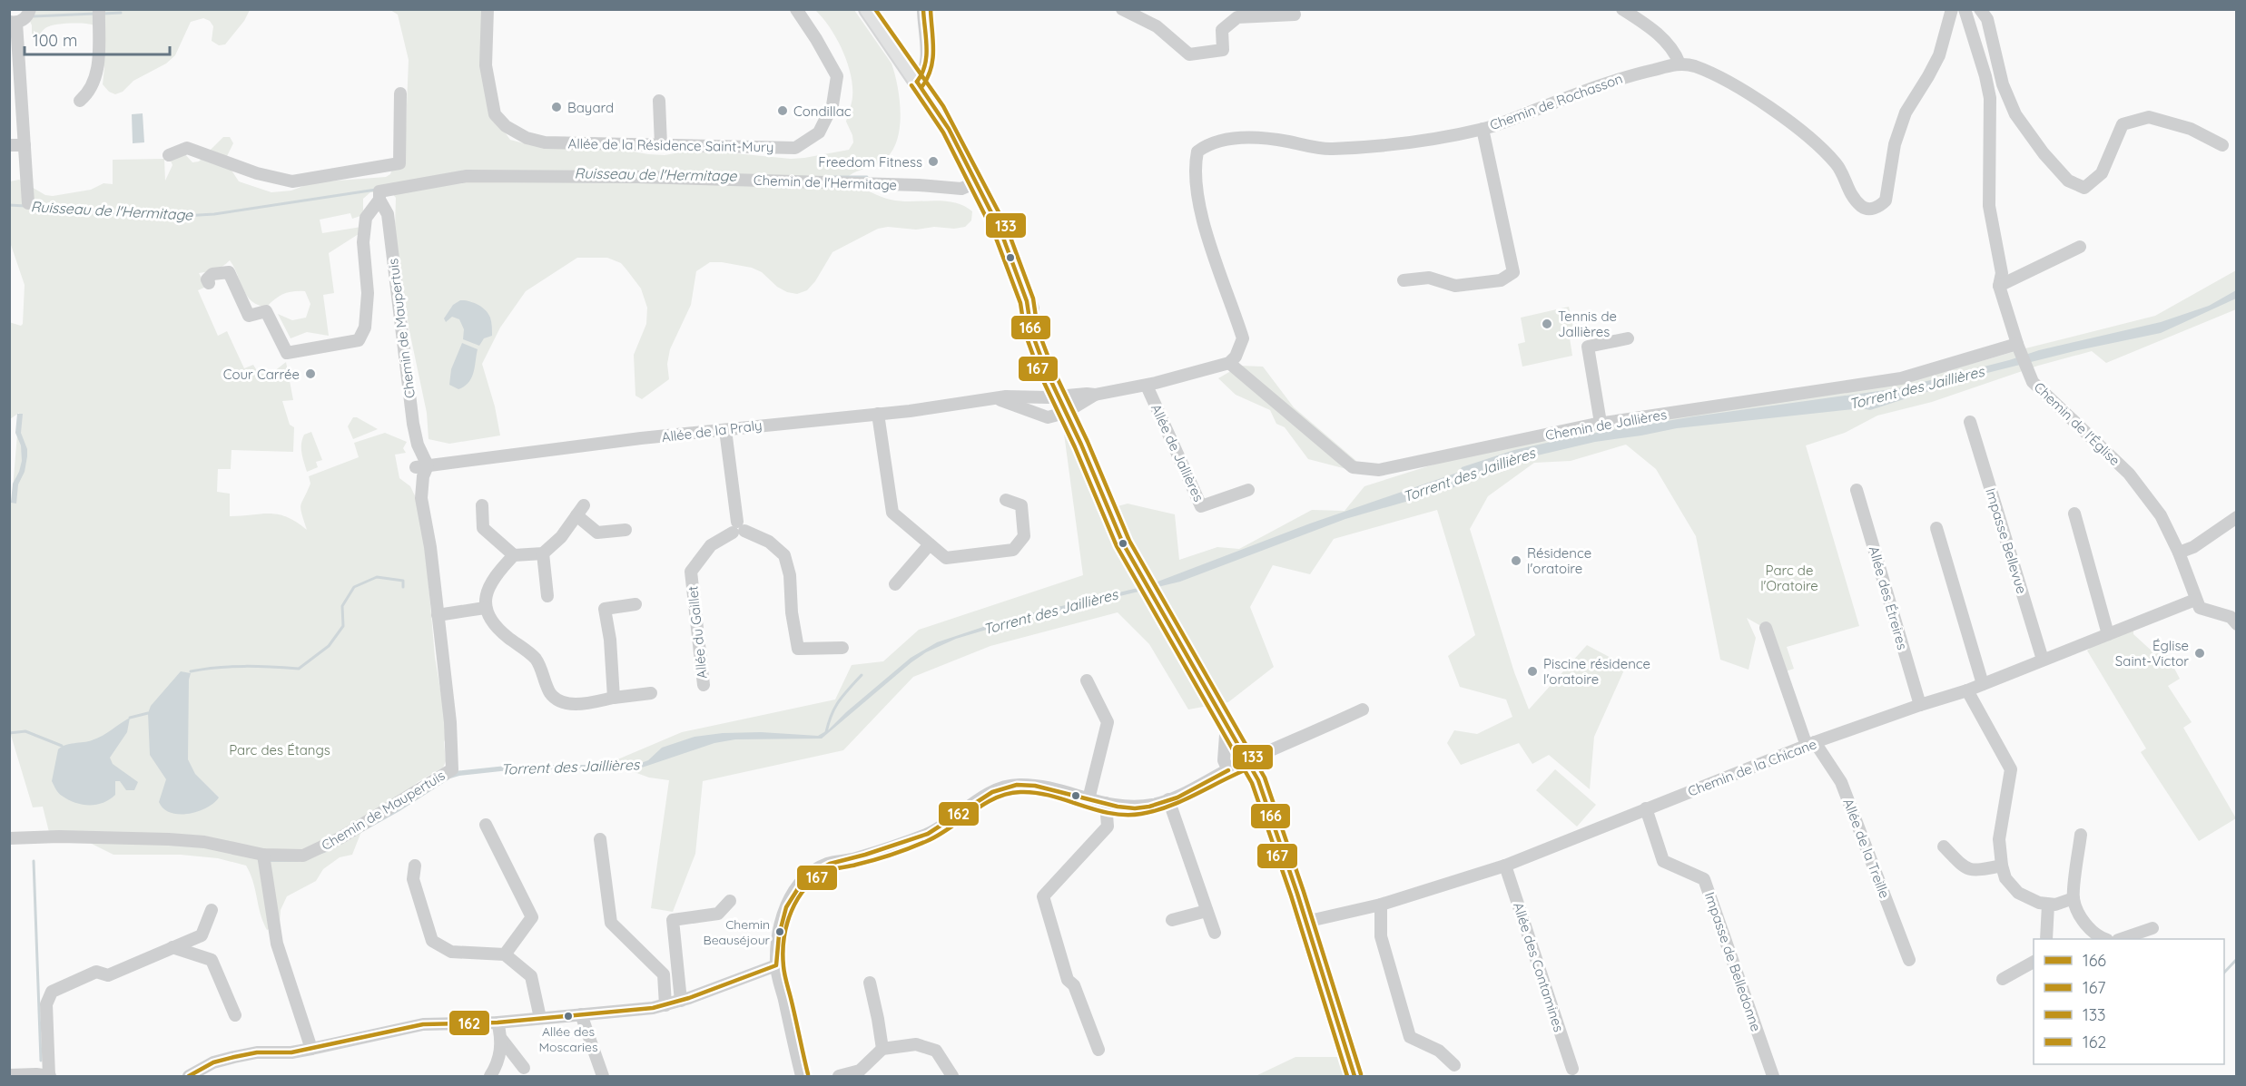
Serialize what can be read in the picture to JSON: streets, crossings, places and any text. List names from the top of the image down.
{
  "streets": {
    "street": [
      "Chemin de Rochasson",
      "Allée de la Résidence Saint-Mury",
      "Chemin de l'Hermitage",
      "Chemin de Maupertuis",
      "Chemin de l'Église",
      "Chemin de Jallières",
      "Allée de la Praly",
      "Allée de Jallières",
      "Impasse Bellevue",
      "Allée des Étreires",
      "Allée du Gaillet",
      "Chemin de la Chicane",
      "Allée de la Treille",
      "Impasse de Belledonne",
      "Allée des Contamines"
    ]
  },
  "crossings": [
    ["Chemin de Rochasson", "Chemin de Jallières"],
    ["Chemin de l'Hermitage", "Chemin de Maupertuis"],
    ["Chemin de Maupertuis", "Allée de la Praly"],
    ["Chemin de l'Église", "Chemin de Jallières"],
    ["Chemin de l'Église", "Chemin de la Chicane"],
    ["Impasse Bellevue", "Chemin de la Chicane"],
    ["Allée des Étreires", "Chemin de la Chicane"],
    ["Chemin de la Chicane", "Allée de la Treille"],
    ["Chemin de la Chicane", "Impasse de Belledonne"],
    ["Chemin de la Chicane", "Allée des Contamines"]
  ],
  "water": ["Ruisseau de l'Hermitage", "Torrent des Jaillières"],
  "parks": ["Parc de l'Oratoire", "Parc des Étangs"],
  "places": [
    "Bayard",
    "Condillac",
    "Freedom Fitness",
    "Tennis de Jallières",
    "Cour Carrée",
    "Résidence l'oratoire",
    "Église Saint-Victor",
    "Piscine résidence l'oratoire",
    "Chemin Beauséjour",
    "Allée des Moscaries"
  ],
  "lines": [
    "transit line 166",
    "transit line 167",
    "transit line 133",
    "transit line 162"
  ],
  "legend": [
    "166",
    "167",
    "133",
    "162"
  ],
  "scale_bar": "100 m"
}
